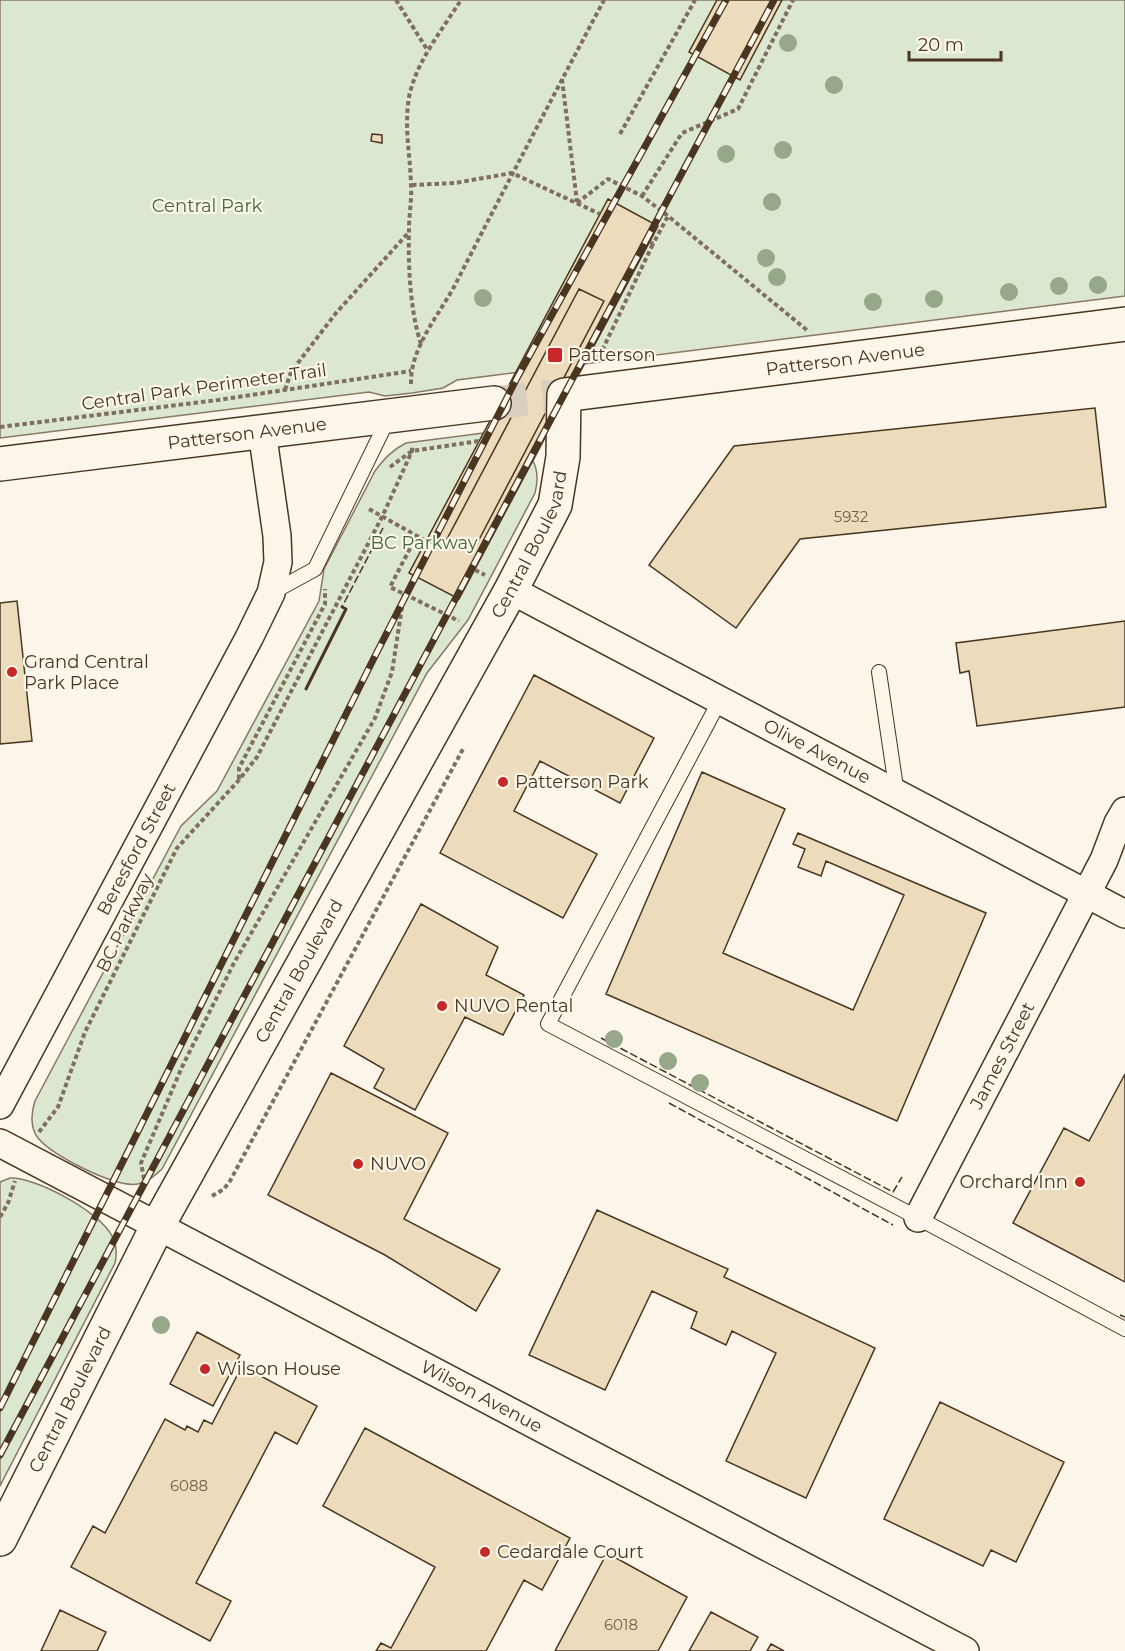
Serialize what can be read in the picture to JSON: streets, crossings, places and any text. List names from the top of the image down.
{
  "streets": {
    "street": [
      "Patterson Avenue",
      "Central Boulevard",
      "Olive Avenue",
      "Beresford Street",
      "James Street",
      "Wilson Avenue"
    ],
    "path": ["Central Park Perimeter Trail", "BC Parkway"]
  },
  "crossings": [
    ["Patterson Avenue", "Central Boulevard"],
    ["Patterson Avenue", "Beresford Street"],
    ["Central Boulevard", "Olive Avenue"],
    ["Central Boulevard", "Wilson Avenue"],
    ["Olive Avenue", "James Street"]
  ],
  "parks": ["Central Park", "BC Parkway"],
  "places": {
    "transit": ["Patterson"],
    "other": [
      "Grand Central Park Place",
      "Patterson Park",
      "NUVO Rental",
      "NUVO",
      "Orchard Inn",
      "Wilson House",
      "Cedardale Court"
    ]
  },
  "house_numbers": ["5932", "6088", "6018"],
  "scale_bar": "20 m"
}
